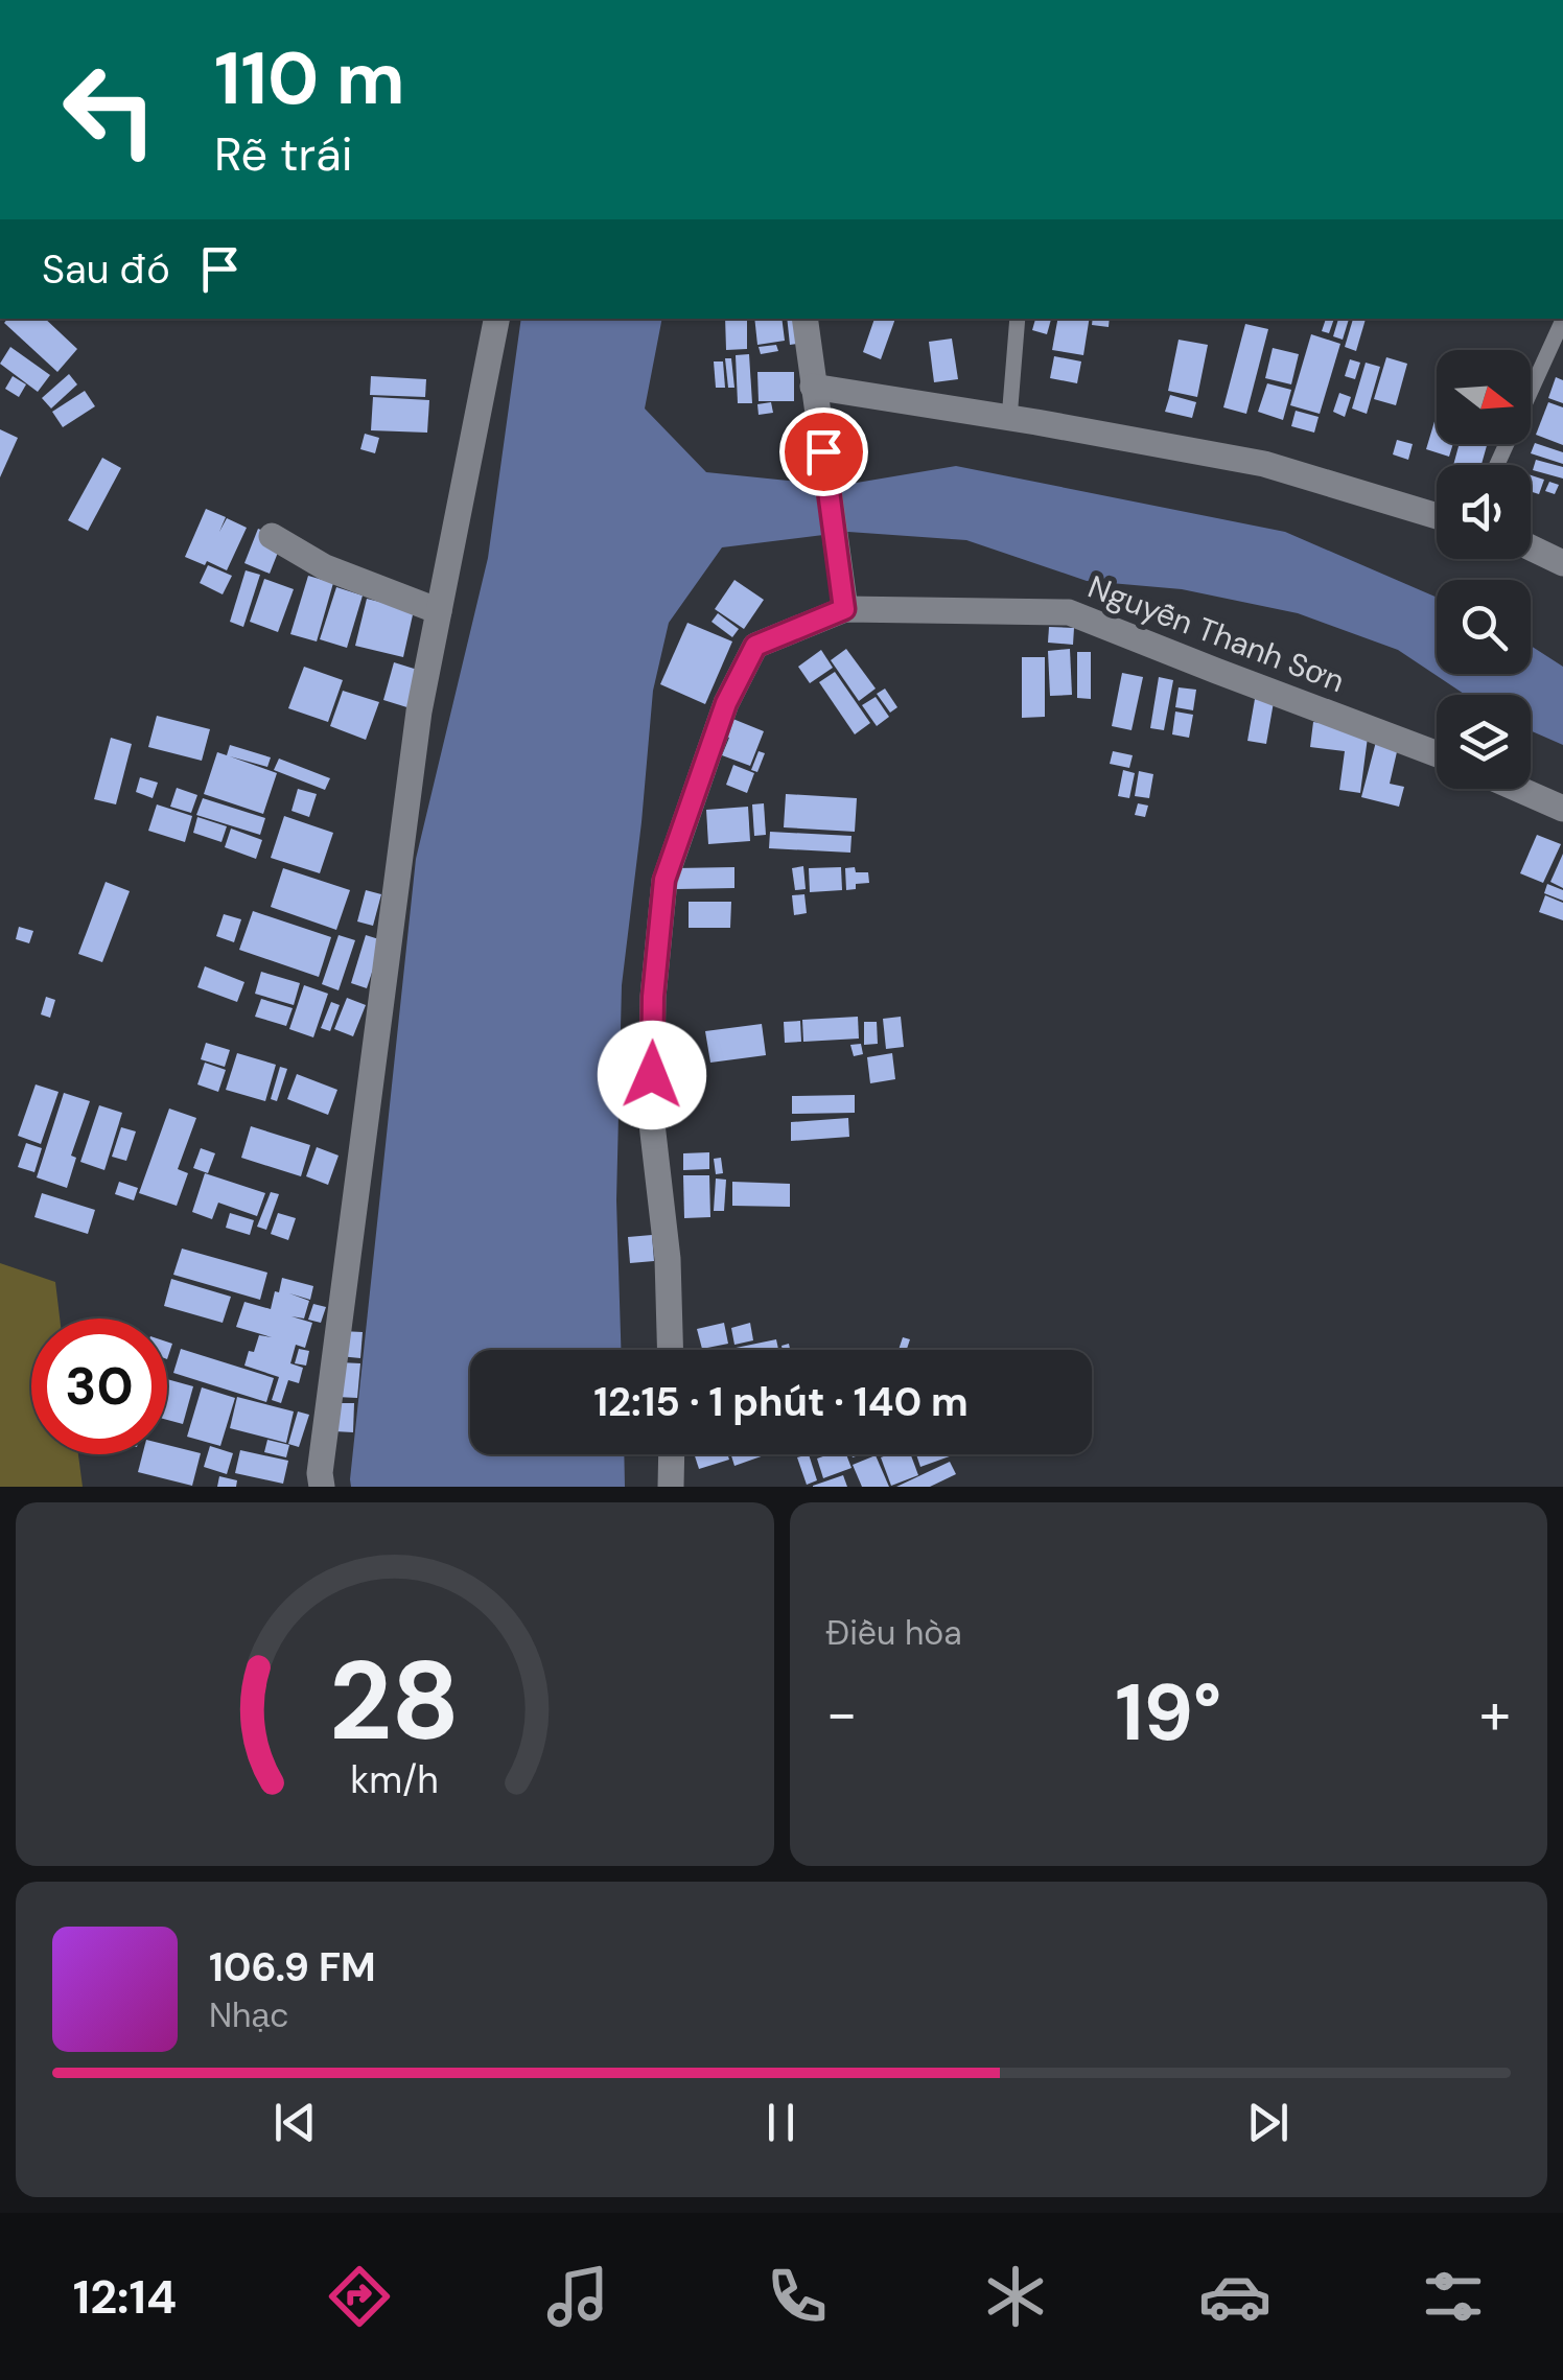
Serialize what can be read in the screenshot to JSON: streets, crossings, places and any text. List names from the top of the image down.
{
  "streets": {
    "street": ["Nguyễn Thanh Sơn"]
  },
  "north": "right",
  "page": {
    "turn": ["110 m", "Rẽ trái"],
    "then": "Sau đó",
    "limit": "30",
    "trip": "12:15 · 1 phút · 140 m",
    "tile": "Điều hòa",
    "heat": ["−", "19°", "+"],
    "song": ["106.9 FM", "Nhạc"],
    "tabs": "12:14",
    "gauge": ["28", "km/h"]
  }
}
